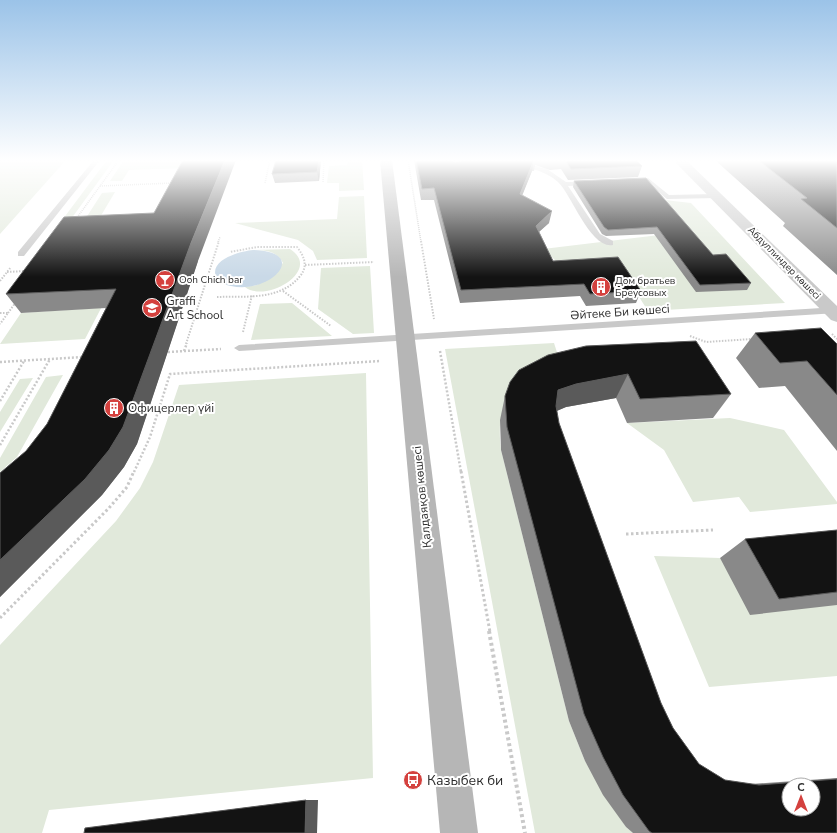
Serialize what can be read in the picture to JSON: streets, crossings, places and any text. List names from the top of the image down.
{
  "streets": {
    "street": ["Абдуллиндер көшесі", "Қалдаяқов көшесі"],
    "lane": ["Әйтеке Би көшесі"]
  },
  "crossings": [
    ["Абдуллиндер көшесі", "Әйтеке Би көшесі"],
    ["Әйтеке Би көшесі", "Қалдаяқов көшесі"]
  ],
  "places": {
    "bar": ["Ooh Chich bar"],
    "building": ["Дом братьев Бреусовых", "Офицерлер үйі"],
    "school or university": ["Graffi Art School"],
    "bus stop": ["Казыбек би"]
  },
  "north": "top"
}
